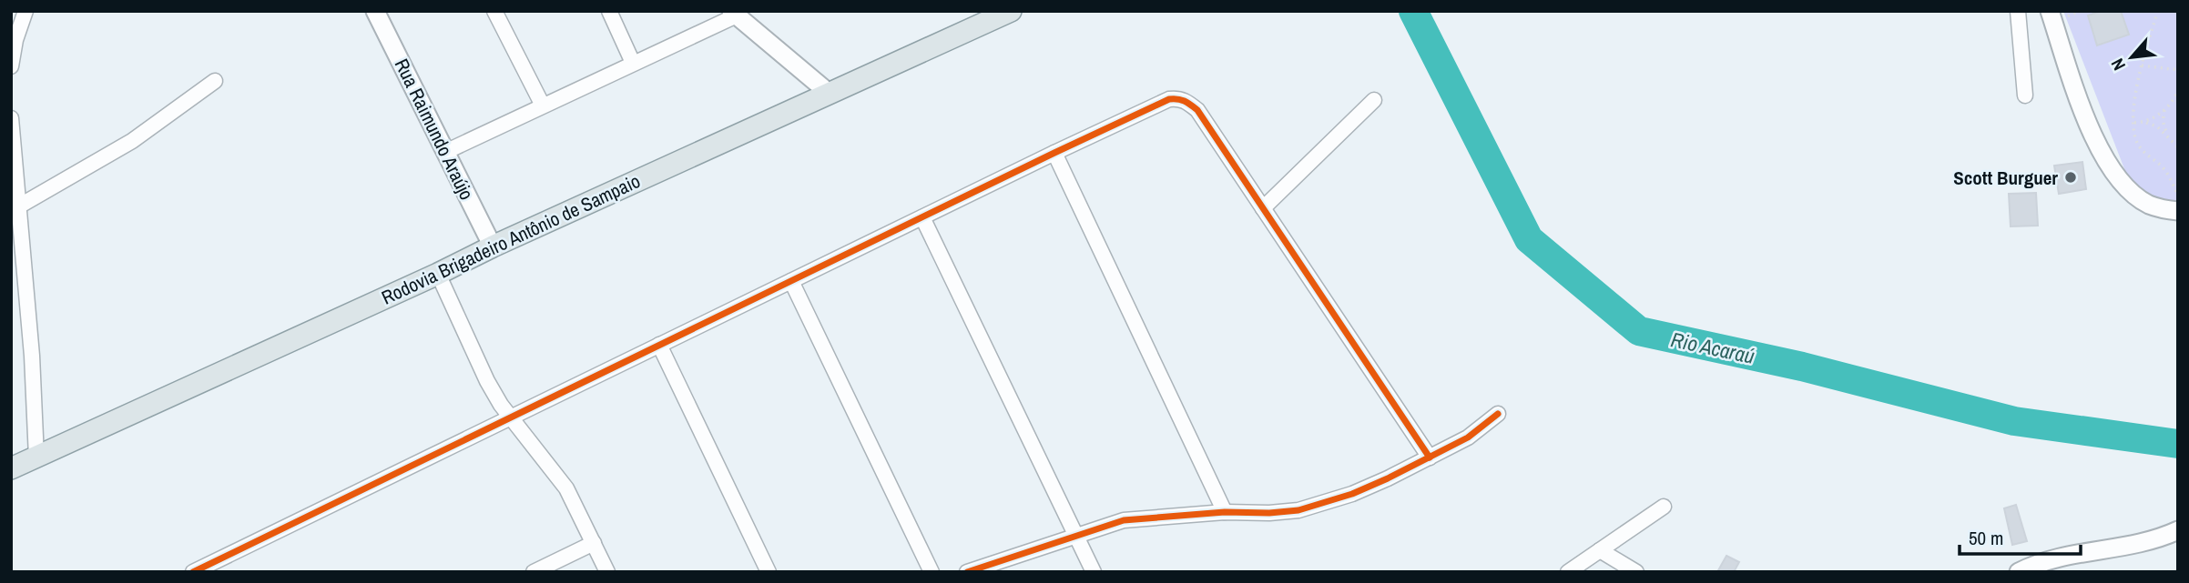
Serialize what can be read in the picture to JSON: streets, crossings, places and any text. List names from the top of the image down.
{
  "streets": {
    "main road": ["Rodovia Brigadeiro Antônio de Sampaio"],
    "street": ["Rua Raimundo Araújo"]
  },
  "crossings": [
    ["Rua Raimundo Araújo", "Rodovia Brigadeiro Antônio de Sampaio"]
  ],
  "water": ["Rio Acaraú"],
  "places": ["Scott Burguer"],
  "scale_bar": "50 m",
  "north": "bottom left"
}
